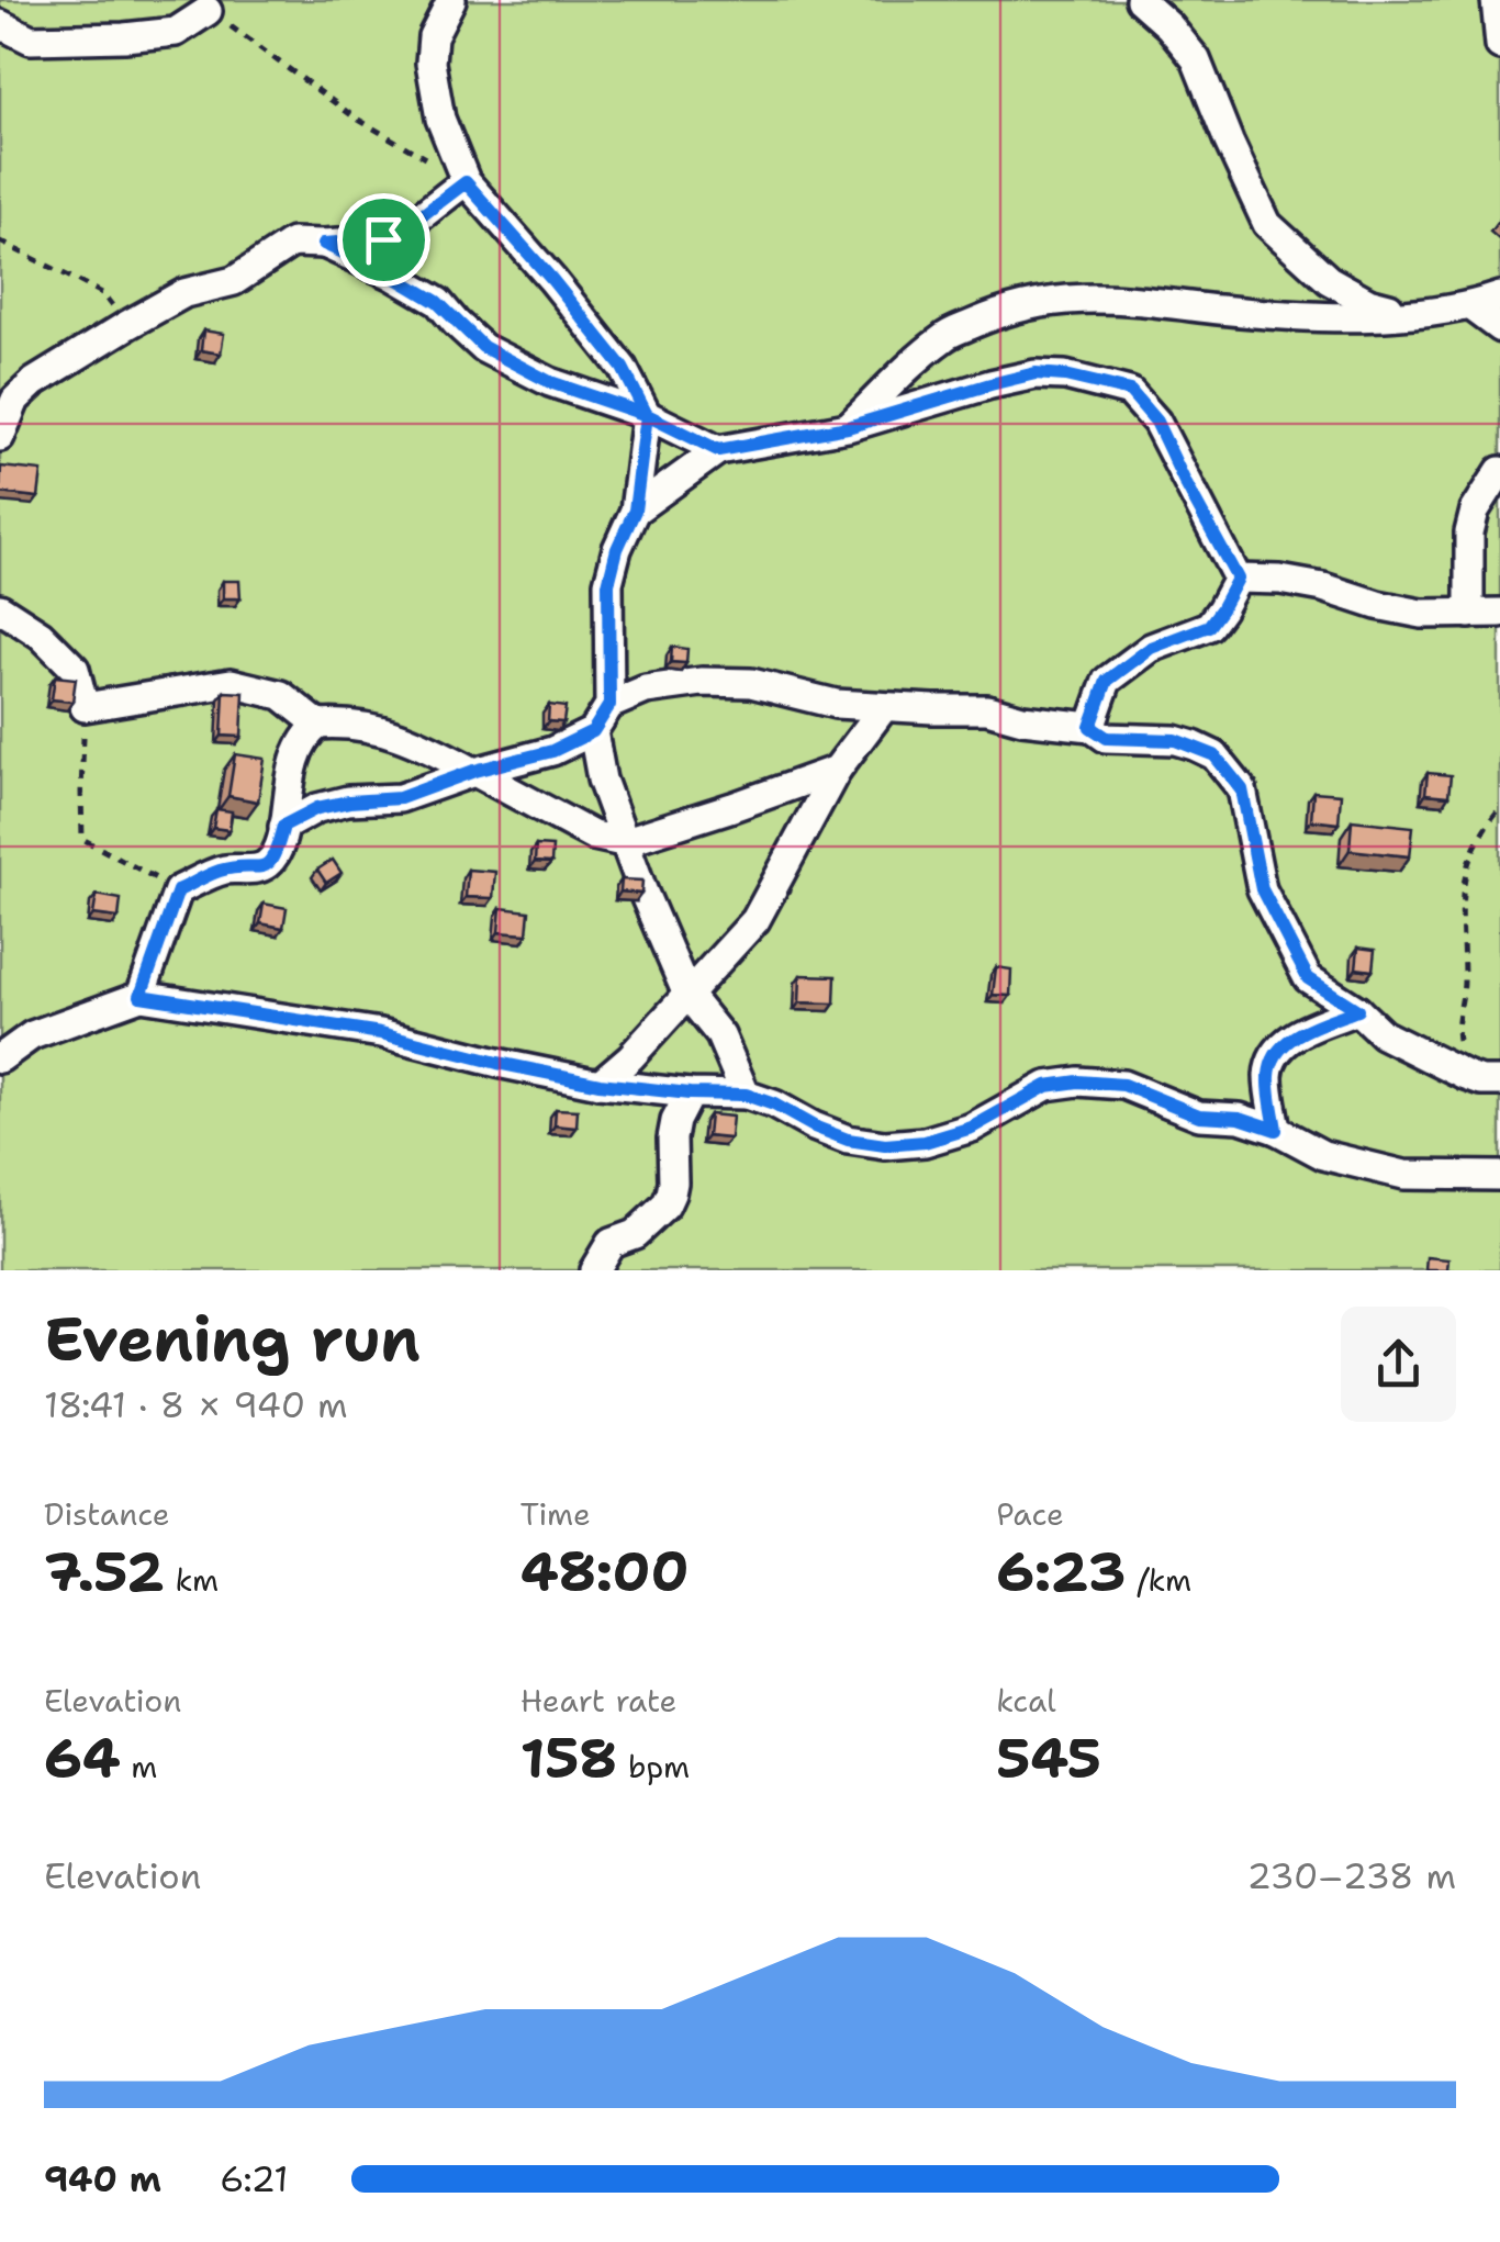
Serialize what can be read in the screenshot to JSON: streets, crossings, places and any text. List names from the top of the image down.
{
  "page": {
    "heading": ["Evening run", "18:41 · 8 × 940 m"],
    "stats": [
      ["Distance", "7.52 km"],
      ["Time", "48:00"],
      ["Pace", "6:23 /km"],
      ["Elevation", "64 m"],
      ["Heart rate", "158 bpm"],
      ["kcal", "545"]
    ],
    "chart": ["Elevation", "230–238 m"],
    "list": [
      {
        "name": "940 m",
        "note": "6:21"
      }
    ]
  }
}
